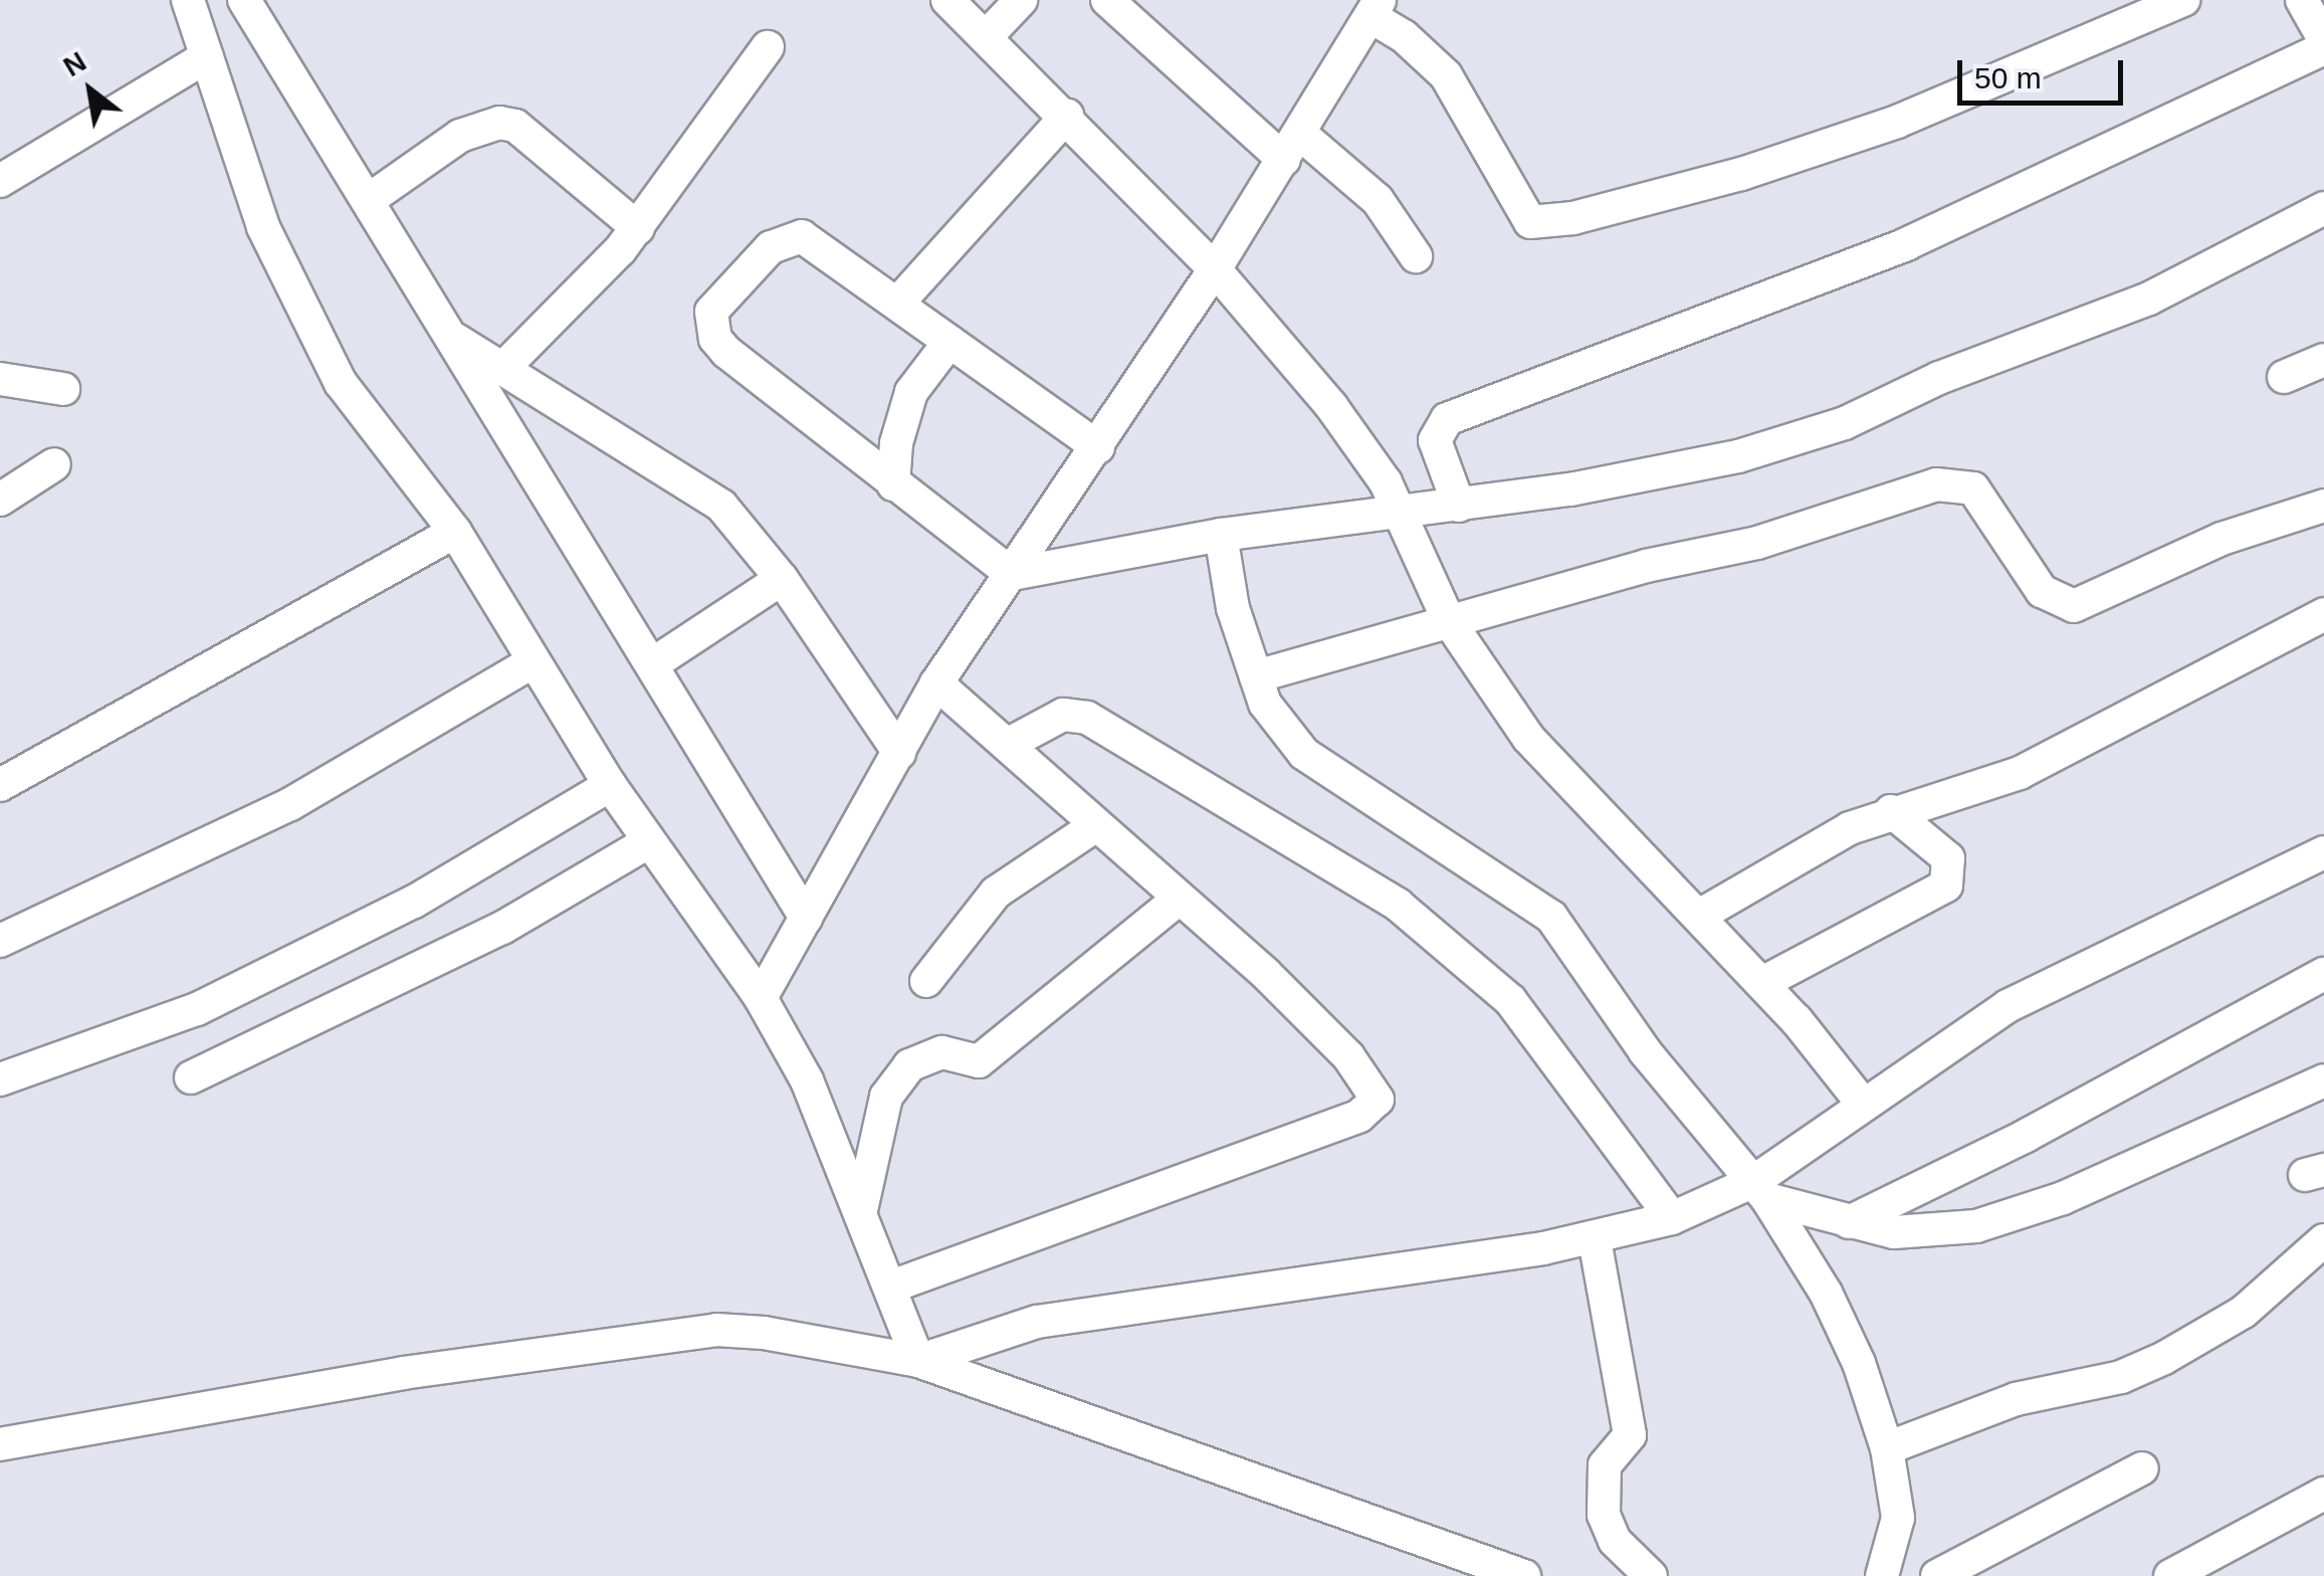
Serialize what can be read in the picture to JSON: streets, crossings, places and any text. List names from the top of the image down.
{
  "scale_bar": "50 m",
  "north": "top left"
}
